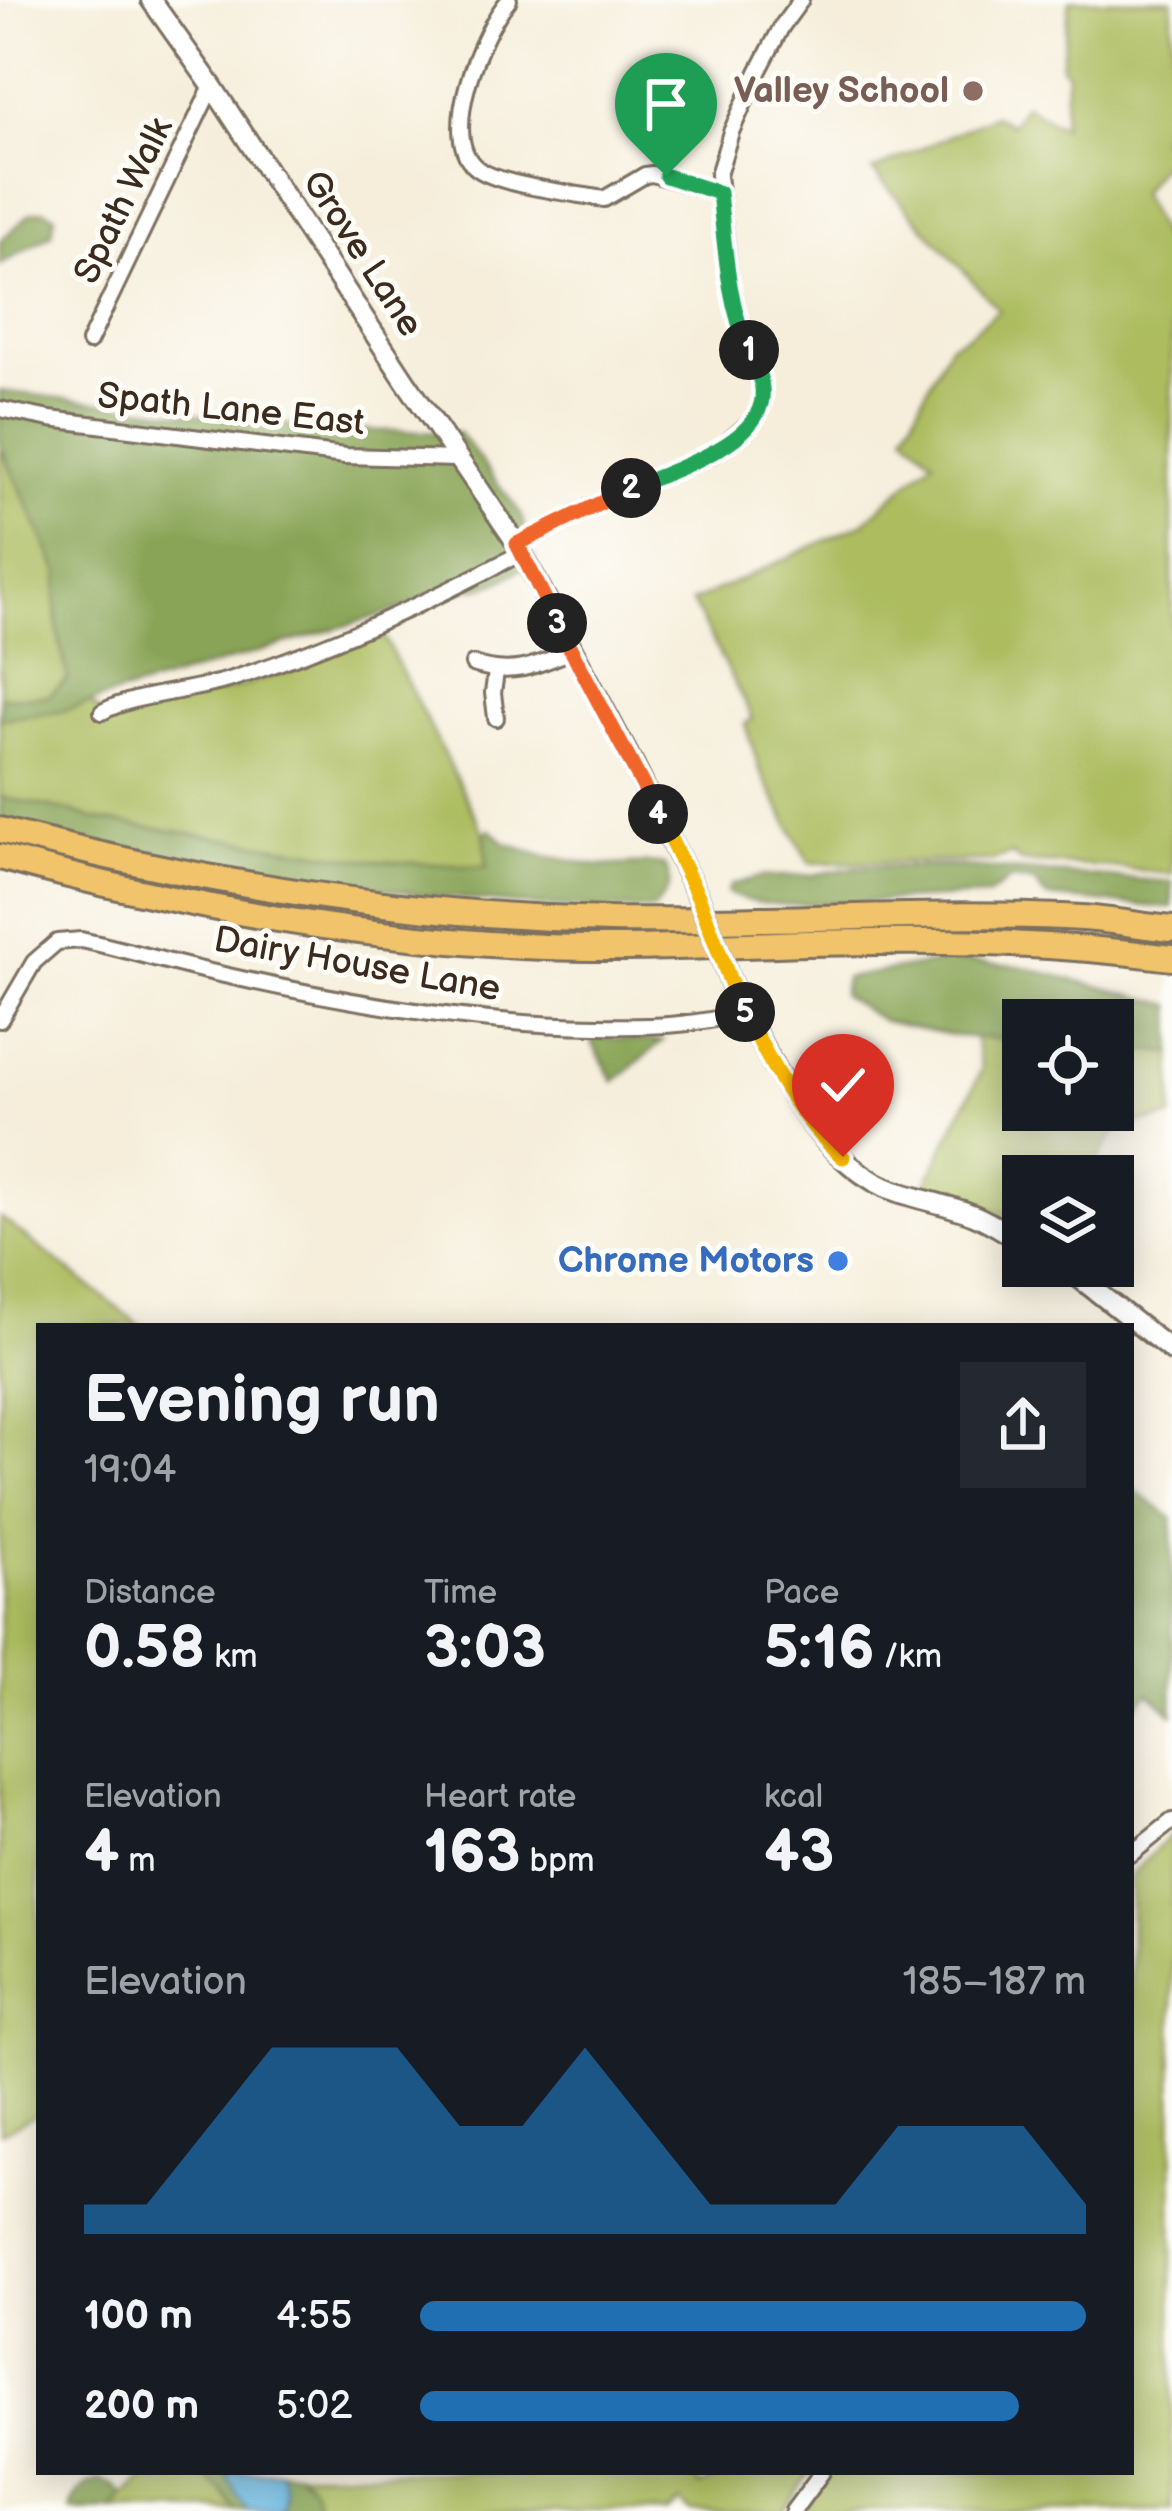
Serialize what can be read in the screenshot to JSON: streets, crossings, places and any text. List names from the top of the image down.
{
  "streets": {
    "street": [
      "Spath Walk",
      "Grove Lane",
      "Spath Lane East",
      "Dairy House Lane"
    ]
  },
  "crossings": [
    ["Spath Walk", "Grove Lane"],
    ["Grove Lane", "Spath Lane East"],
    ["Grove Lane", "Dairy House Lane"]
  ],
  "places": ["Valley School", "Chrome Motors"],
  "page": {
    "pins": [
      "1",
      "2",
      "3",
      "4",
      "5"
    ],
    "heading": ["Evening run", "19:04"],
    "stats": [
      ["Distance", "0.58 km"],
      ["Time", "3:03"],
      ["Pace", "5:16 /km"],
      ["Elevation", "4 m"],
      ["Heart rate", "163 bpm"],
      ["kcal", "43"]
    ],
    "chart": ["Elevation", "185–187 m"],
    "list": [
      {
        "name": "100 m",
        "note": "4:55"
      },
      {
        "name": "200 m",
        "note": "5:02"
      }
    ]
  }
}
